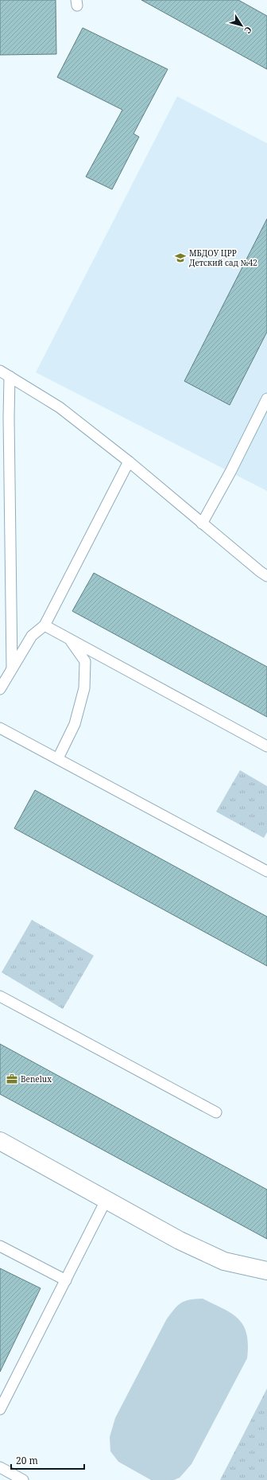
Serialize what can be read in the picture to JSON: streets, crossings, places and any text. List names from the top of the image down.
{
  "places": {
    "school or university": ["МБДОУ ЦРР Детский сад №42"],
    "office": ["Benelux"]
  },
  "scale_bar": "20 m",
  "north": "bottom right"
}
